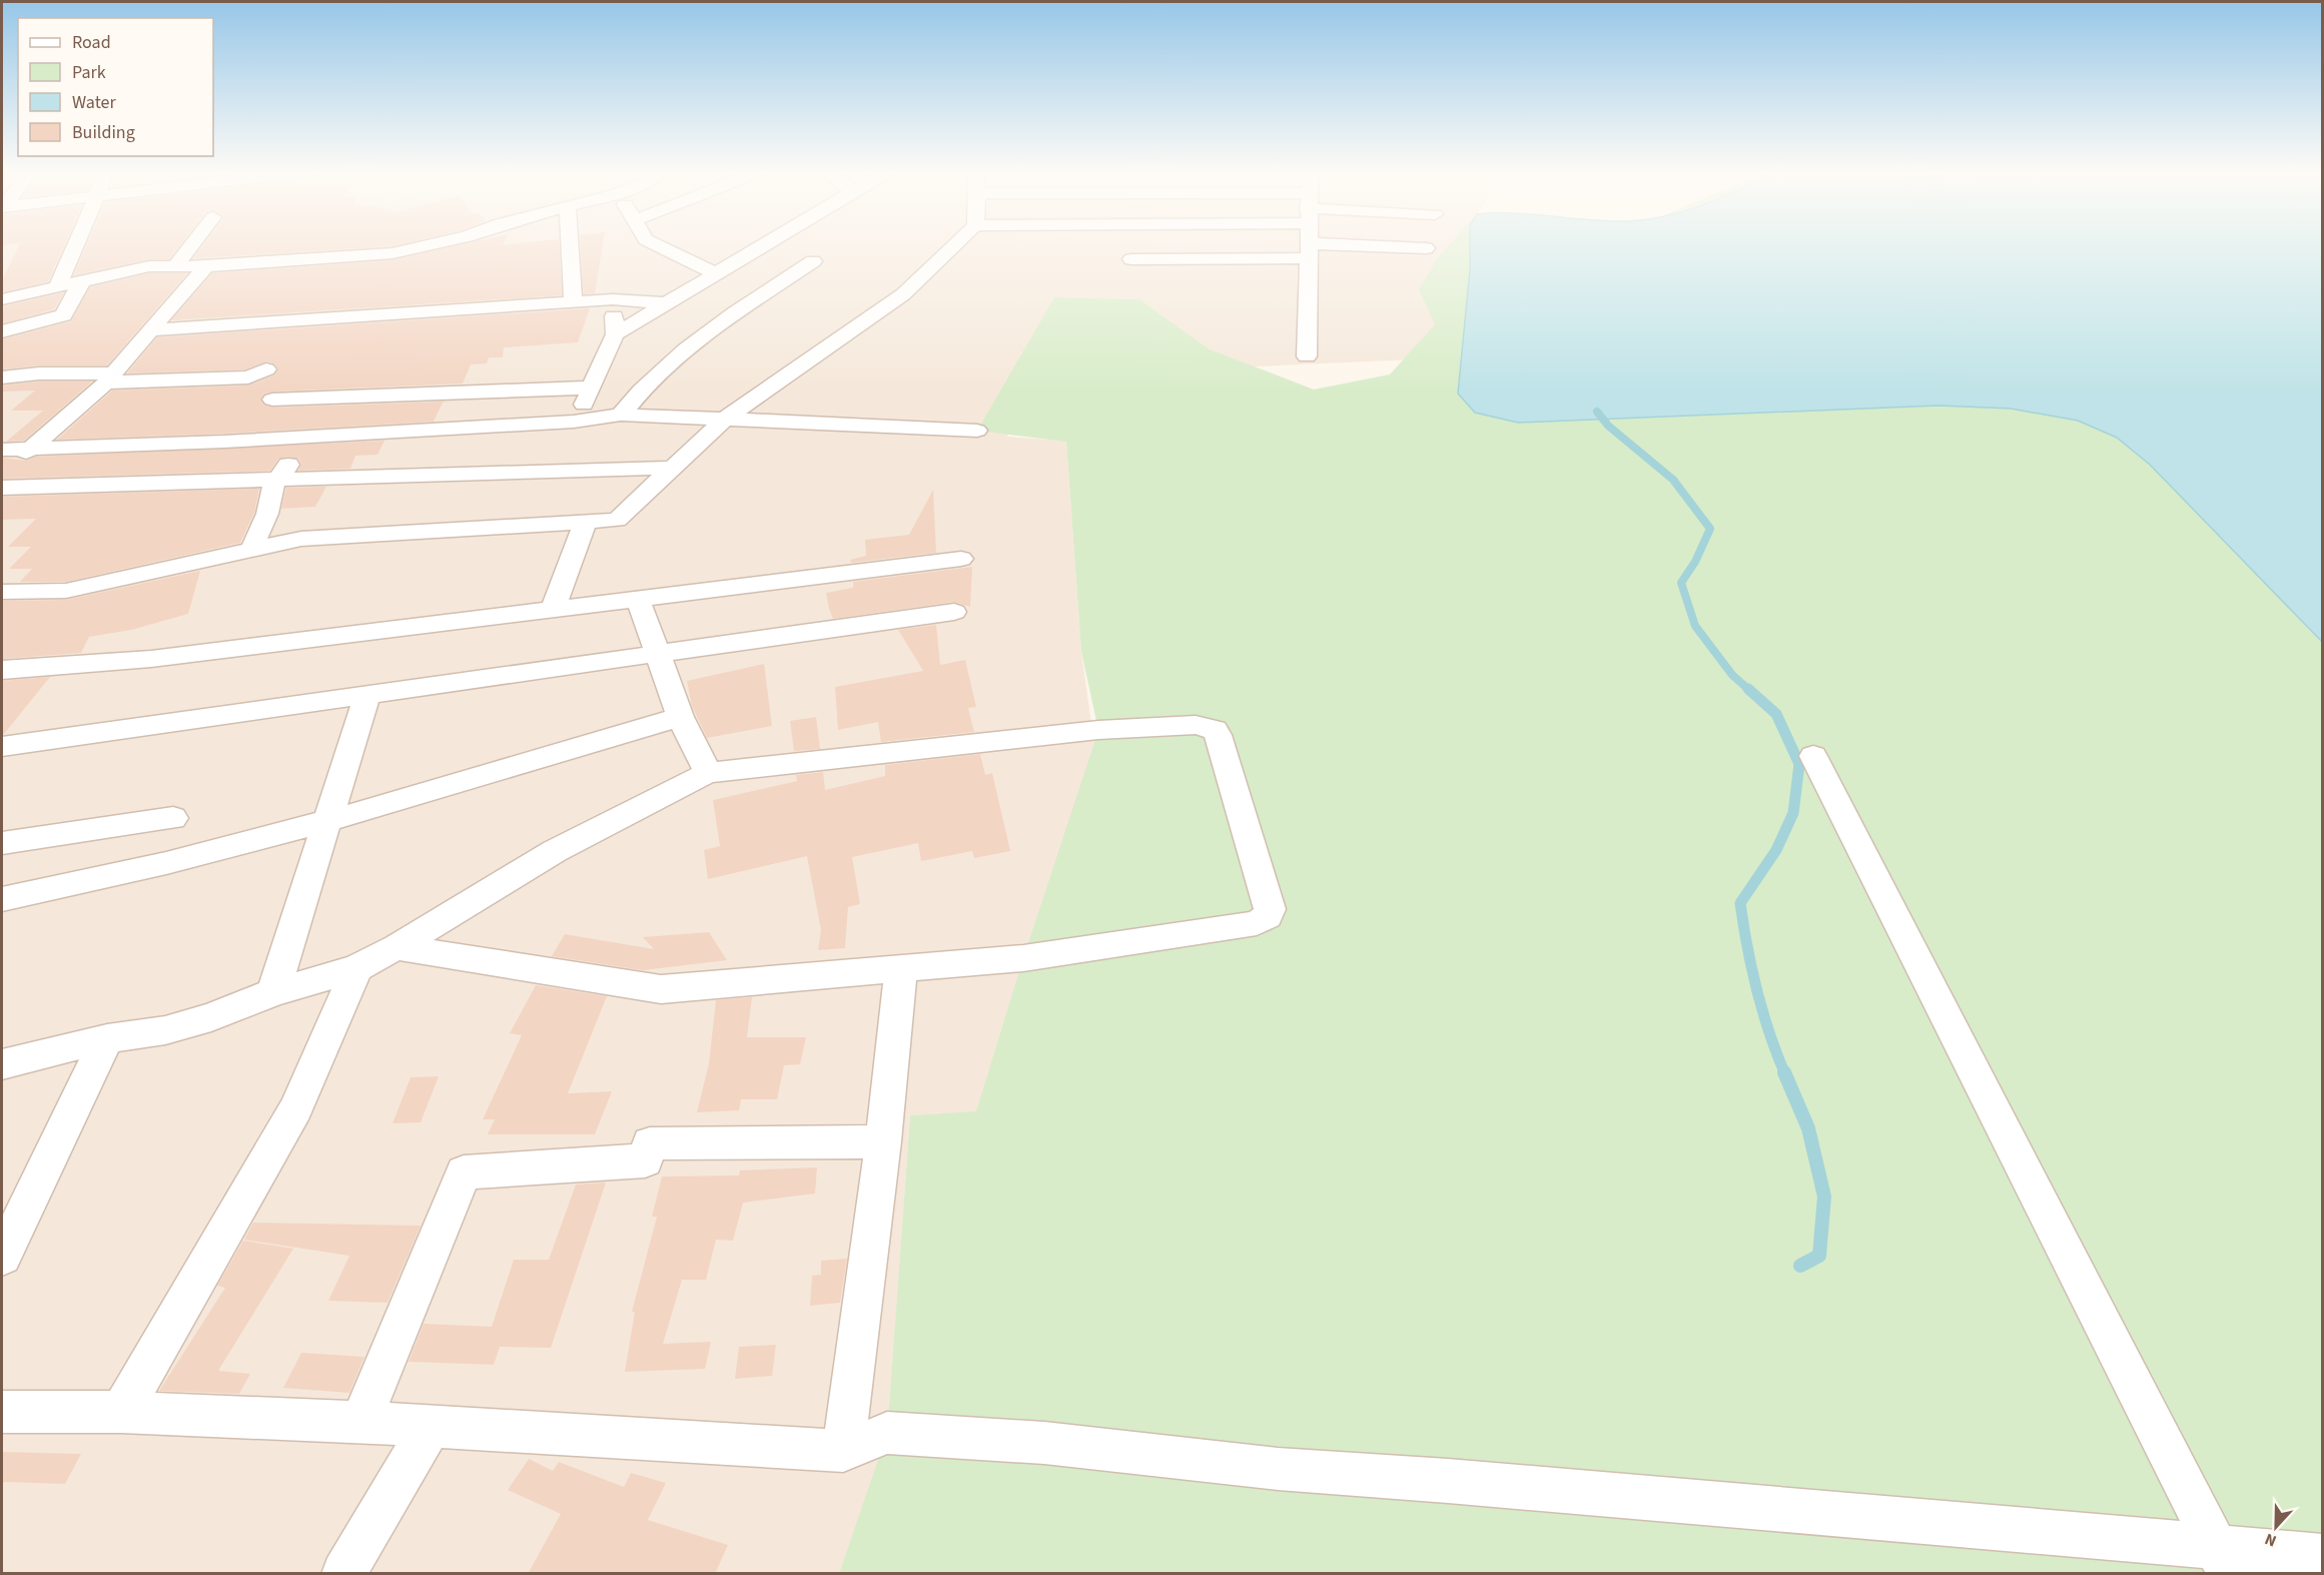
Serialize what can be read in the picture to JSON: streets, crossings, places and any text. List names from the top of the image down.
{
  "legend": [
    "Road",
    "Park",
    "Water",
    "Building"
  ],
  "north": "bottom"
}
